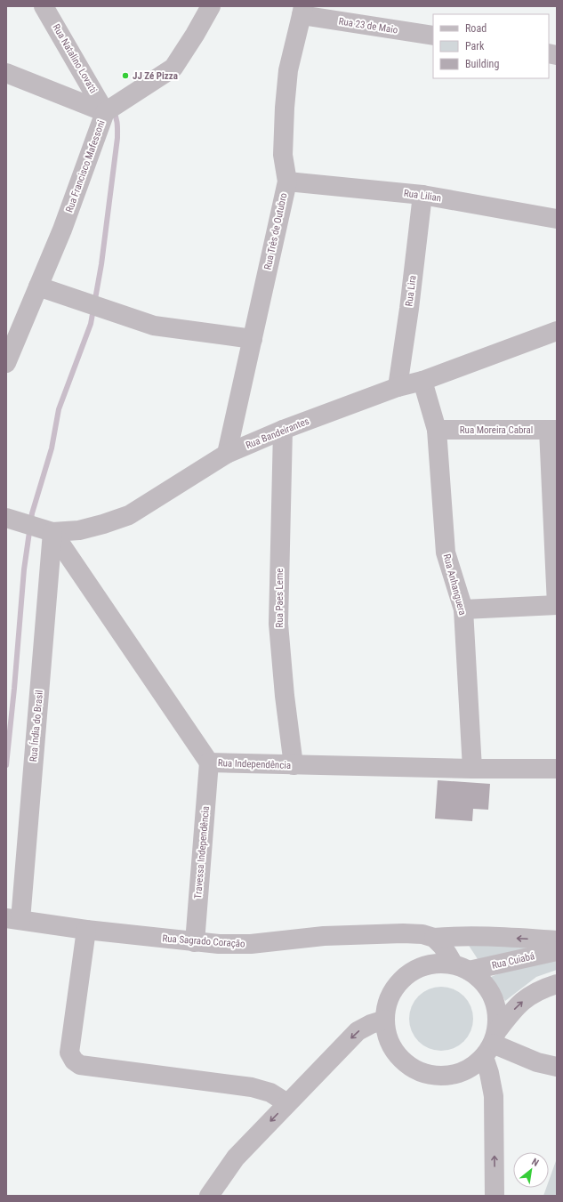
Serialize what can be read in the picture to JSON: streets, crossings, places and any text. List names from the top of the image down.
{
  "streets": {
    "street": [
      "Rua 23 de Maio",
      "Rua Natalino Lovatti",
      "Rua Francisco Mafessoni",
      "Rua Lilian",
      "Rua Três de Outubro",
      "Rua Lira",
      "Rua Moreira Cabral",
      "Rua Bandeirantes",
      "Rua Anhanguera",
      "Rua Paes Leme",
      "Rua Índia do Brasil",
      "Rua Independência",
      "Travessa Independência",
      "Rua Sagrado Coração",
      "Rua Cuiabá"
    ]
  },
  "crossings": [
    ["Rua 23 de Maio", "Rua Três de Outubro"],
    ["Rua Natalino Lovatti", "Rua Francisco Mafessoni"],
    ["Rua Lilian", "Rua Três de Outubro"],
    ["Rua Lilian", "Rua Lira"],
    ["Rua Três de Outubro", "Rua Bandeirantes"],
    ["Rua Lira", "Rua Bandeirantes"],
    ["Rua Moreira Cabral", "Rua Anhanguera"],
    ["Rua Bandeirantes", "Rua Anhanguera"],
    ["Rua Bandeirantes", "Rua Paes Leme"],
    ["Rua Bandeirantes", "Rua Índia do Brasil"],
    ["Rua Bandeirantes", "Rua Independência"],
    ["Rua Anhanguera", "Rua Independência"],
    ["Rua Paes Leme", "Rua Independência"],
    ["Rua Índia do Brasil", "Rua Independência"],
    ["Rua Índia do Brasil", "Rua Sagrado Coração"],
    ["Rua Independência", "Travessa Independência"],
    ["Travessa Independência", "Rua Sagrado Coração"]
  ],
  "places": ["JJ Zé Pizza"],
  "legend": ["Road", "Park", "Building"],
  "north": "top right"
}
